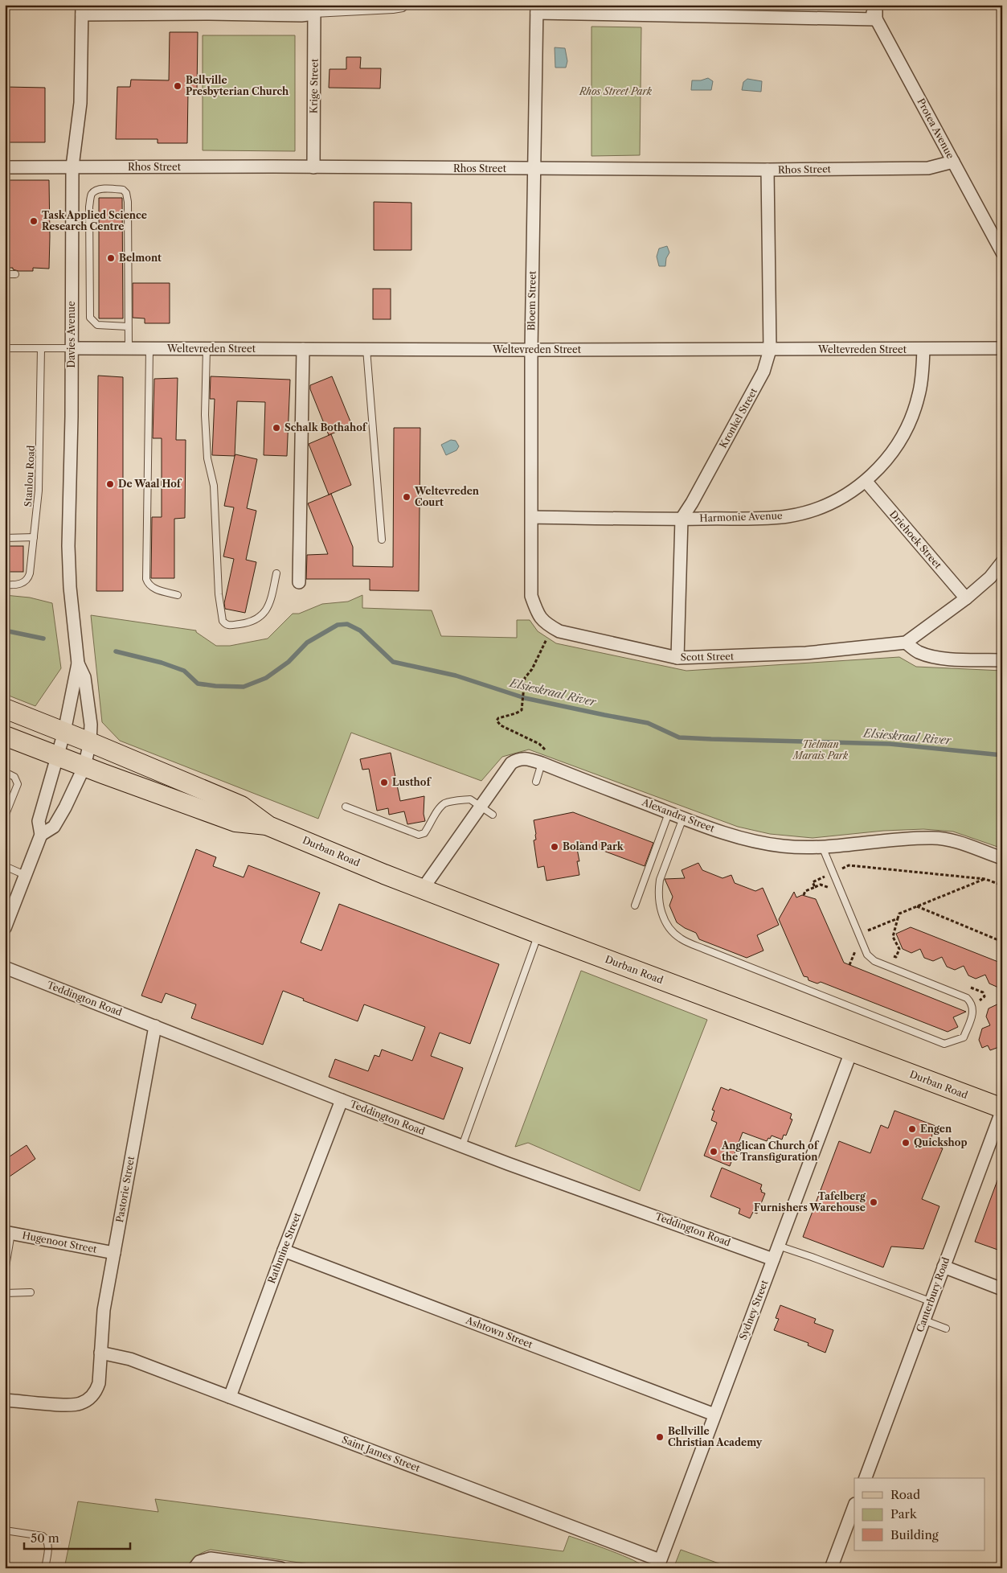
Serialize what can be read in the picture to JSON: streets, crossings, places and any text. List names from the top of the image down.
{
  "streets": {
    "main road": ["Durban Road"],
    "street": [
      "Krige Street",
      "Protea Avenue",
      "Rhos Street",
      "Bloem Street",
      "Davies Avenue",
      "Weltevreden Street",
      "Kronkel Street",
      "Harmonie Avenue",
      "Driehoek Street",
      "Scott Street",
      "Alexandra Street",
      "Teddington Road",
      "Pastorie Street",
      "Hugenoot Street",
      "Rathmine Street",
      "Canterbury Road",
      "Sydney Street",
      "Ashtown Street",
      "Saint James Street"
    ],
    "lane": ["Stanlou Road"]
  },
  "crossings": [
    ["Krige Street", "Rhos Street"],
    ["Protea Avenue", "Rhos Street"],
    ["Rhos Street", "Bloem Street"],
    ["Rhos Street", "Davies Avenue"],
    ["Rhos Street", "Kronkel Street"],
    ["Bloem Street", "Weltevreden Street"],
    ["Bloem Street", "Harmonie Avenue"],
    ["Bloem Street", "Scott Street"],
    ["Davies Avenue", "Weltevreden Street"],
    ["Davies Avenue", "Durban Road"],
    ["Weltevreden Street", "Kronkel Street"],
    ["Weltevreden Street", "Harmonie Avenue"],
    ["Kronkel Street", "Harmonie Avenue"],
    ["Kronkel Street", "Scott Street"],
    ["Harmonie Avenue", "Driehoek Street"],
    ["Alexandra Street", "Durban Road"],
    ["Durban Road", "Canterbury Road"],
    ["Durban Road", "Sydney Street"],
    ["Teddington Road", "Pastorie Street"],
    ["Teddington Road", "Rathmine Street"],
    ["Teddington Road", "Sydney Street"],
    ["Pastorie Street", "Hugenoot Street"],
    ["Pastorie Street", "Saint James Street"],
    ["Rathmine Street", "Ashtown Street"],
    ["Rathmine Street", "Saint James Street"],
    ["Sydney Street", "Ashtown Street"],
    ["Sydney Street", "Saint James Street"]
  ],
  "water": ["Elsieskraal River"],
  "parks": ["Rhos Street Park", "Tielman Marais Park"],
  "places": [
    "Bellville Presbyterian Church",
    "Task Applied Science Research Centre",
    "Belmont",
    "Schalk Bothahof",
    "De Waal Hof",
    "Weltevreden Court",
    "Lusthof",
    "Boland Park",
    "Engen",
    "Quickshop",
    "Anglican Church of the Transfiguration",
    "Tafelberg Furnishers Warehouse",
    "Bellville Christian Academy"
  ],
  "legend": ["Road", "Park", "Building"],
  "scale_bar": "50 m"
}
